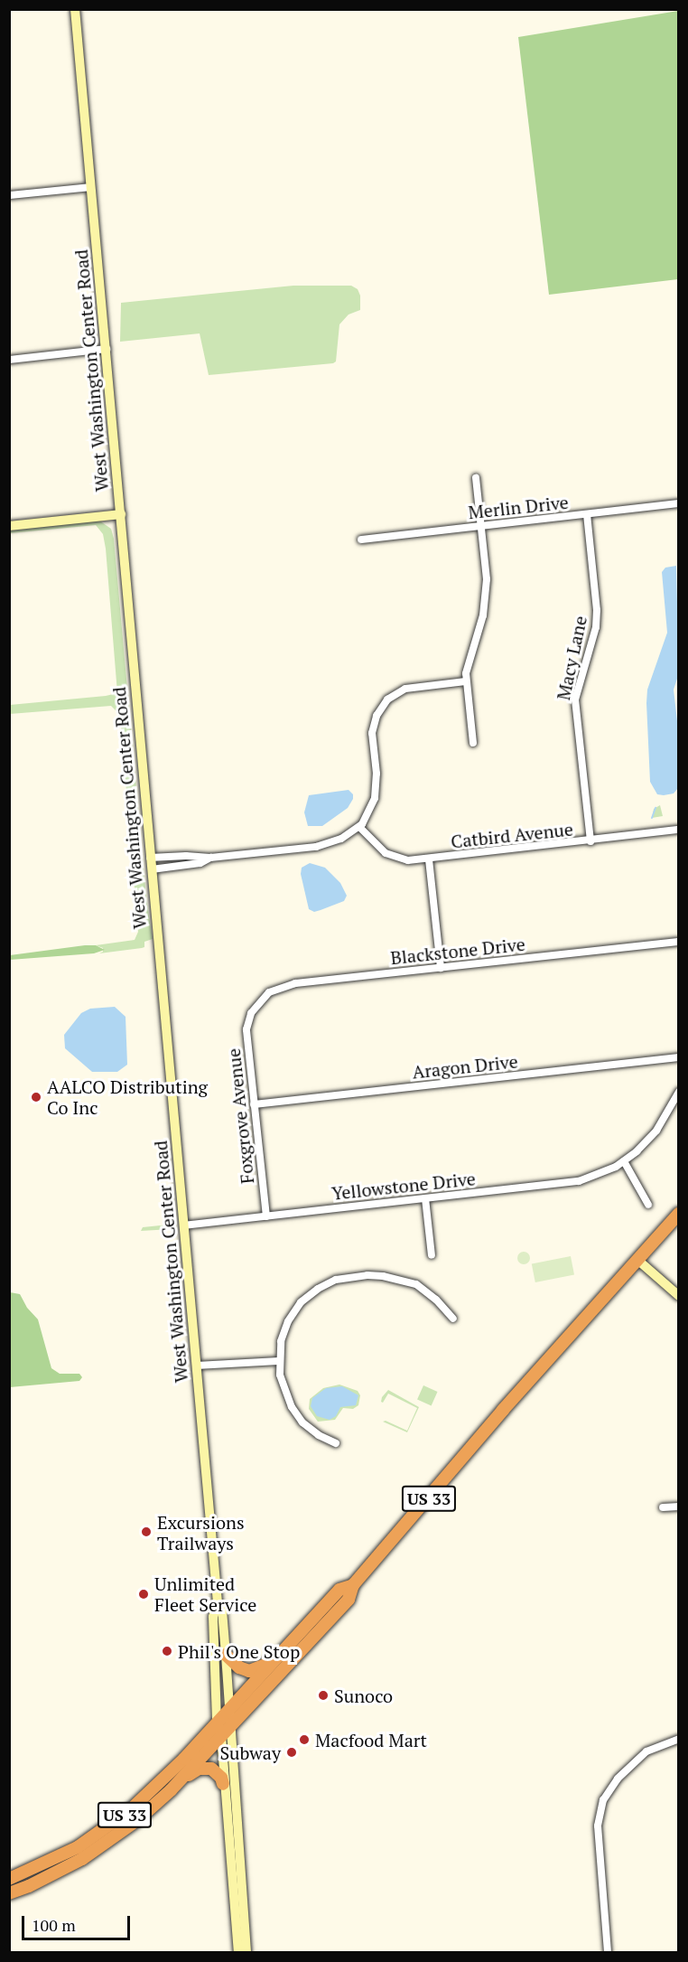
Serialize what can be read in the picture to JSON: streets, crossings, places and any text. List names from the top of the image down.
{
  "streets": {
    "highway": ["US 33"],
    "main road": ["West Washington Center Road"],
    "street": [
      "Merlin Drive",
      "Macy Lane",
      "Catbird Avenue",
      "Blackstone Drive",
      "Aragon Drive",
      "Foxgrove Avenue",
      "Yellowstone Drive"
    ]
  },
  "crossings": [
    ["West Washington Center Road", "Yellowstone Drive"],
    ["West Washington Center Road", "US 33"],
    ["Merlin Drive", "Macy Lane"],
    ["Macy Lane", "Catbird Avenue"],
    ["Blackstone Drive", "Foxgrove Avenue"],
    ["Aragon Drive", "Foxgrove Avenue"],
    ["Foxgrove Avenue", "Yellowstone Drive"]
  ],
  "places": [
    "AALCO Distributing Co Inc",
    "Excursions Trailways",
    "Unlimited Fleet Service",
    "Phil's One Stop",
    "Sunoco",
    "Macfood Mart",
    "Subway"
  ],
  "scale_bar": "100 m"
}
